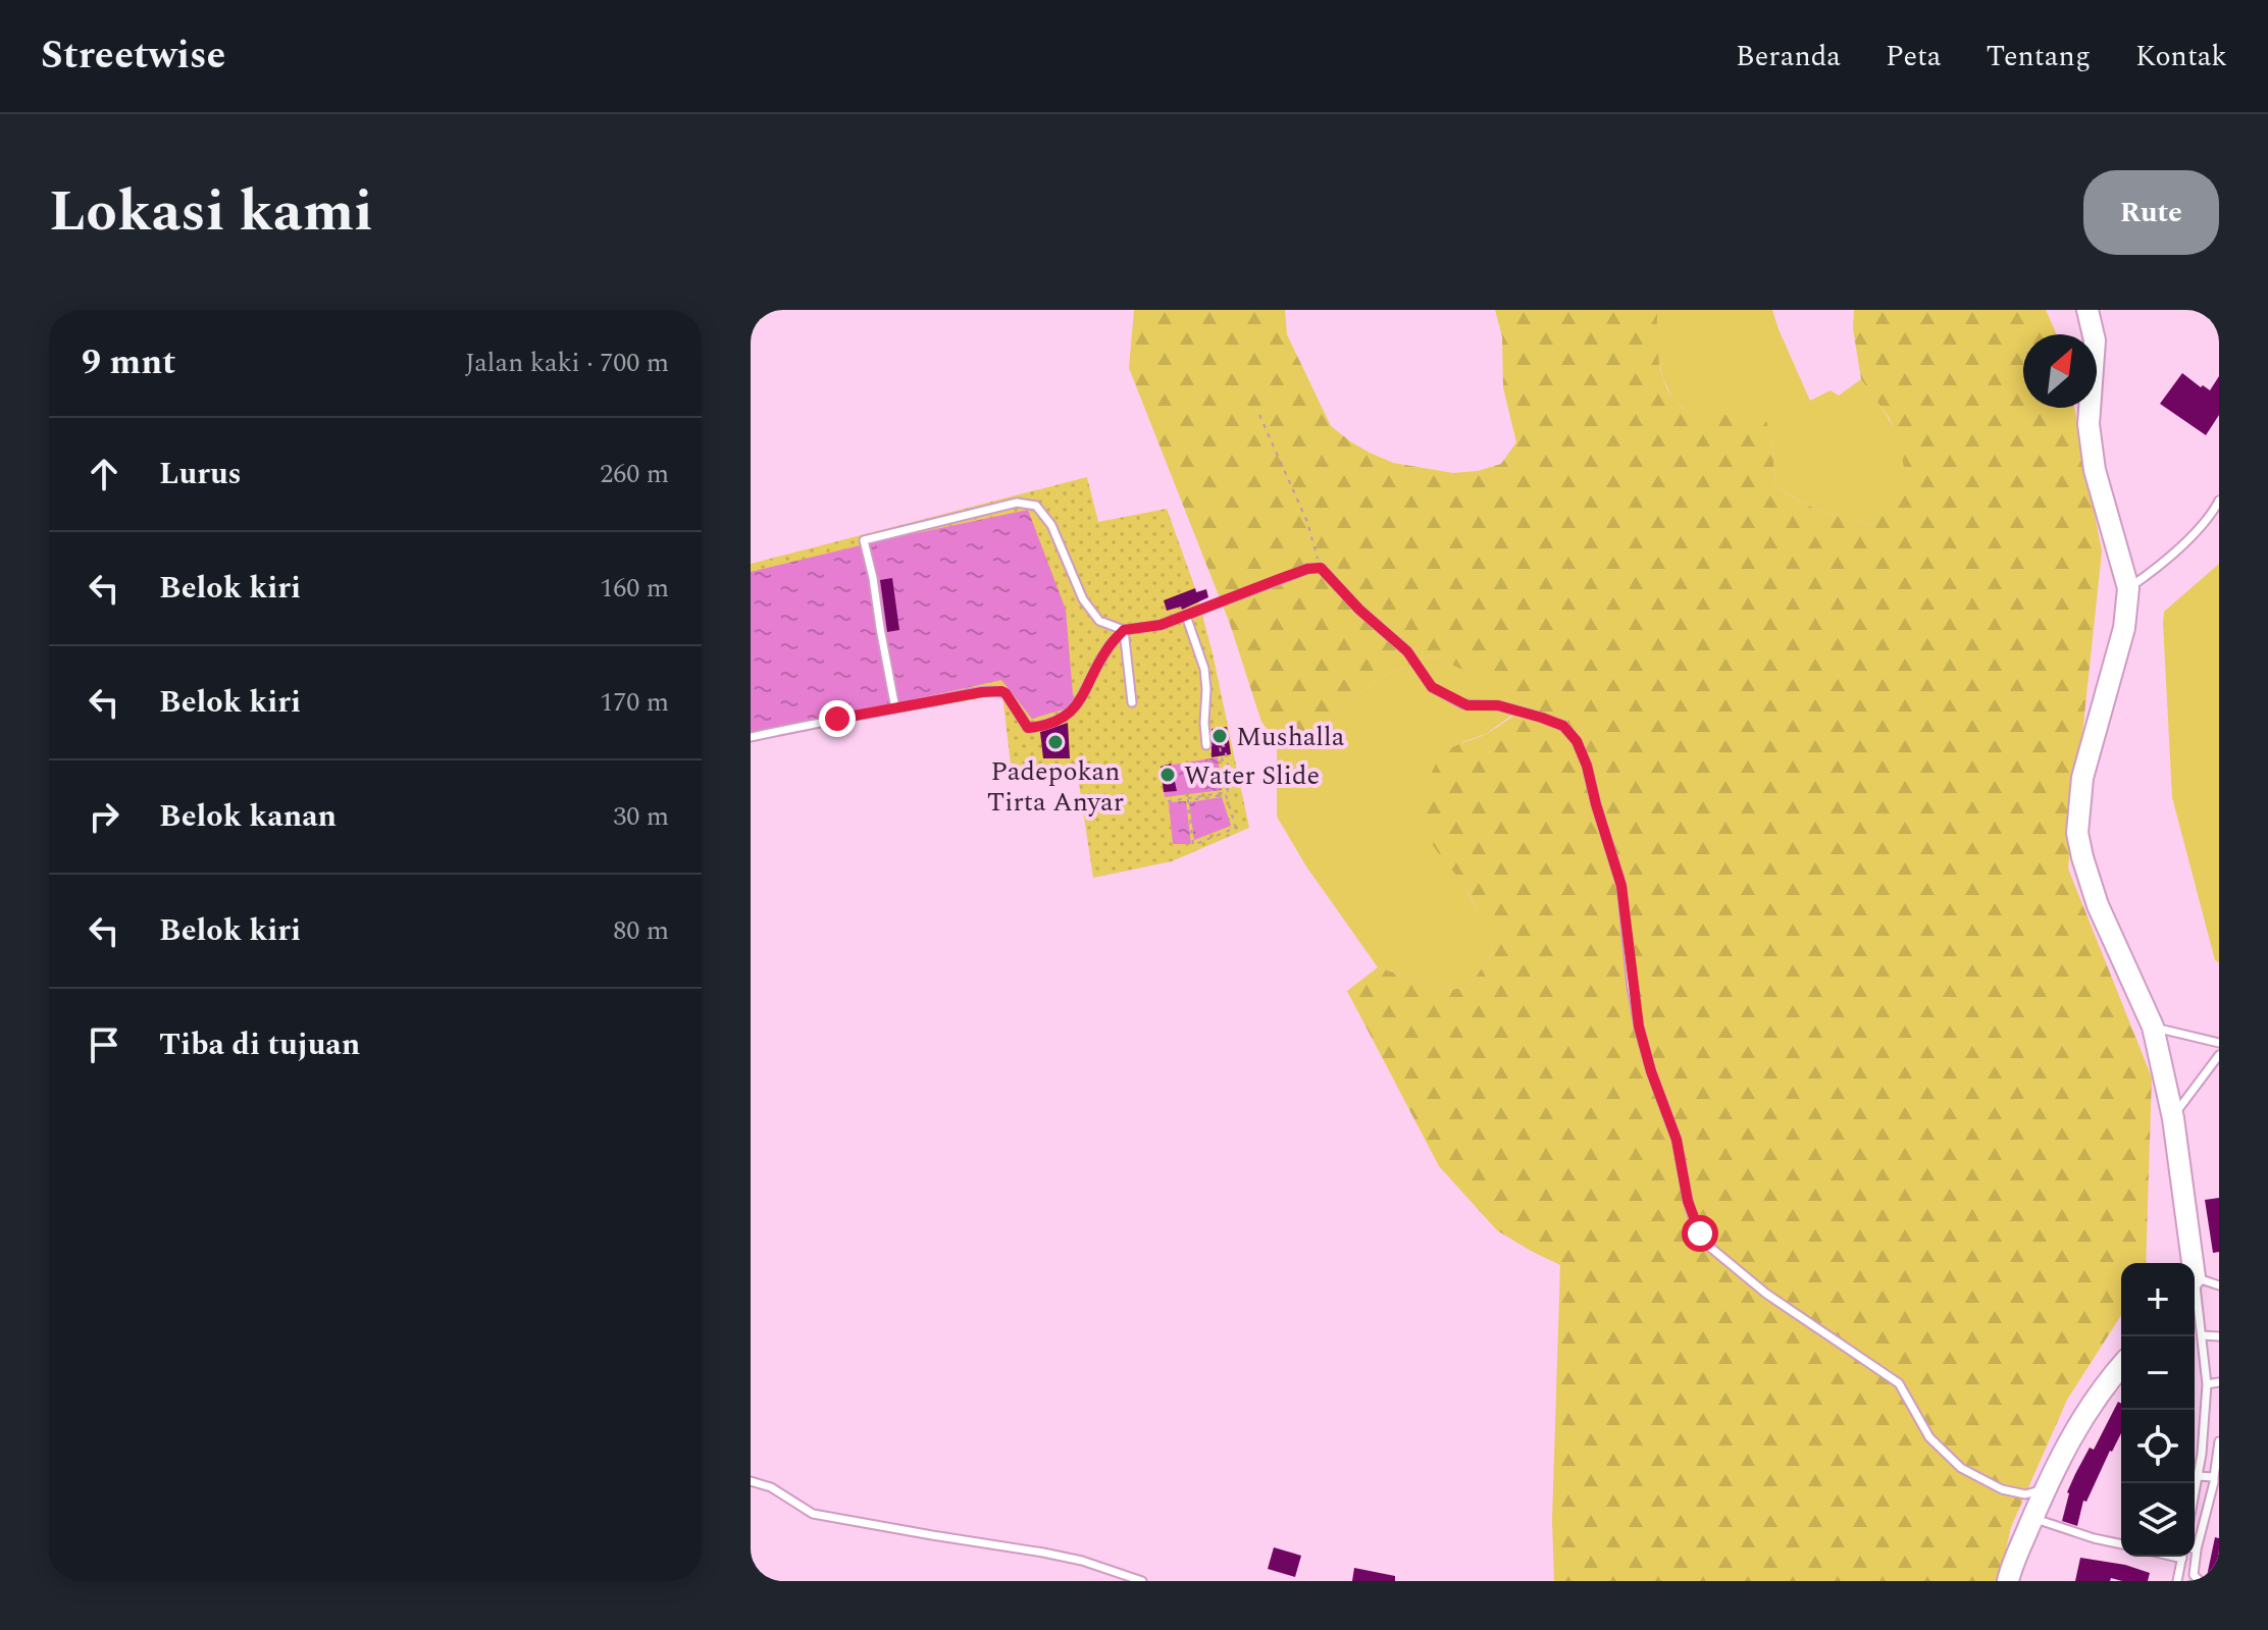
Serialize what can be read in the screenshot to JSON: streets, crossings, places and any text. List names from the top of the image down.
{
  "places": ["Mushalla", "Padepokan Tirta Anyar", "Water Slide"],
  "north": "top right",
  "page": {
    "header": "Streetwise",
    "nav": [
      "Beranda",
      "Peta",
      "Tentang",
      "Kontak"
    ],
    "title": "Lokasi kami",
    "buttons": "Rute",
    "heading": ["9 mnt", "Jalan kaki · 700 m"],
    "list": [
      ["Lurus", "260 m"],
      ["Belok kiri", "160 m"],
      ["Belok kiri", "170 m"],
      ["Belok kanan", "30 m"],
      ["Belok kiri", "80 m"],
      "Tiba di tujuan"
    ],
    "map_buttons": ["+", "−"]
  }
}
